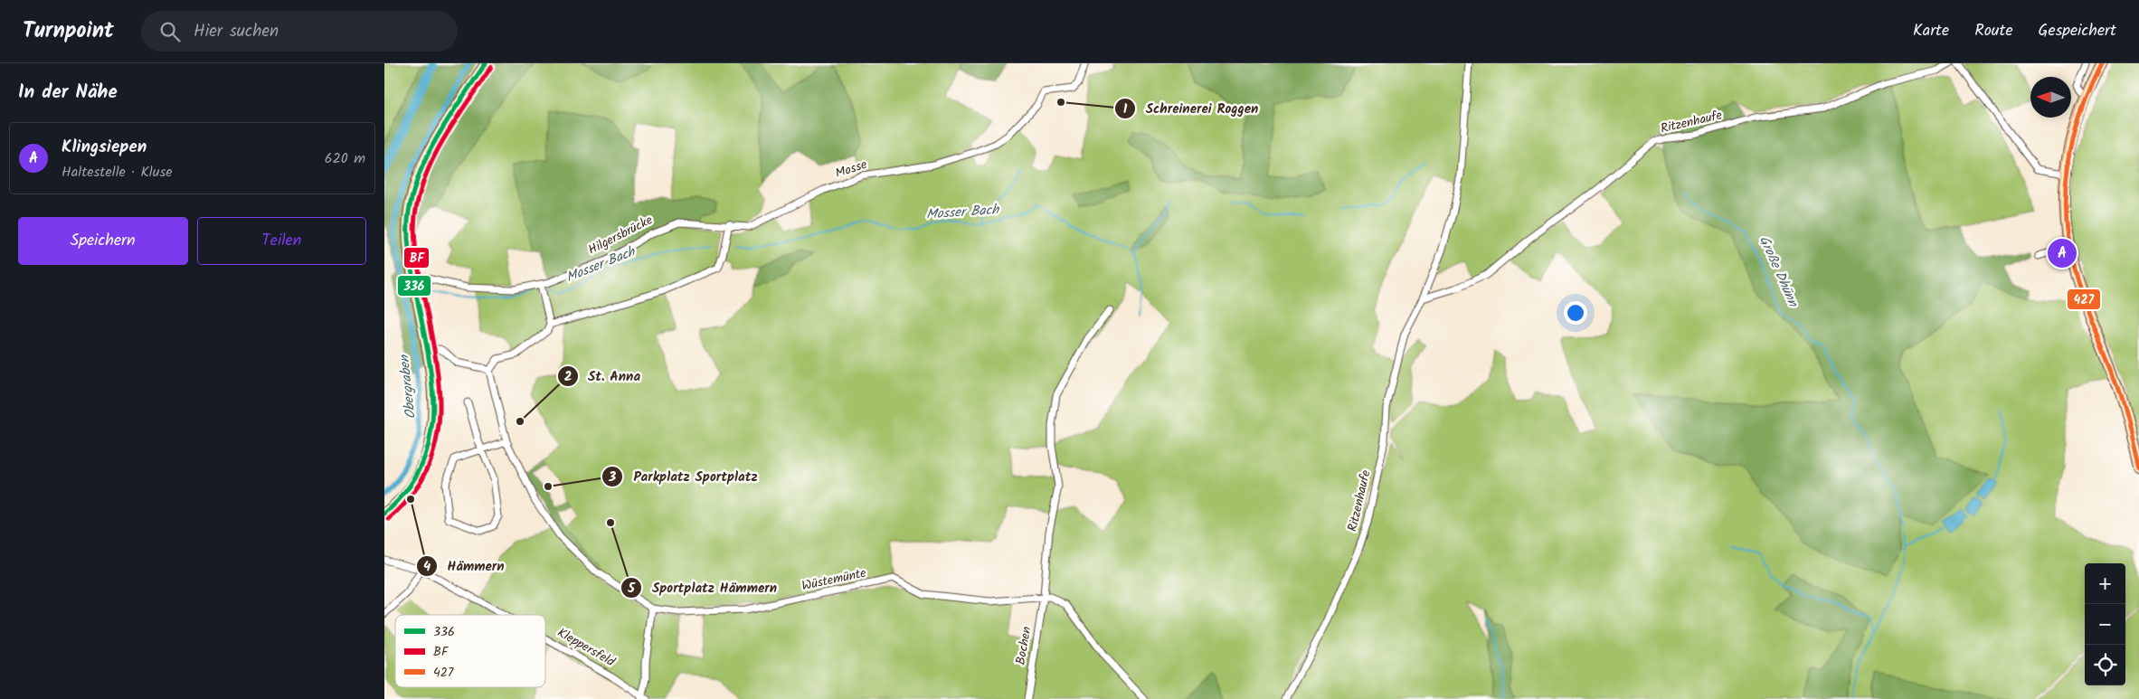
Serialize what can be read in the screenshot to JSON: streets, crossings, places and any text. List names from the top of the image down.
{
  "streets": {
    "street": [
      "Ritzenhaufe",
      "Mosse",
      "Hilgersbrücke",
      "Wüstemünte",
      "Bochen",
      "Kleppersfeld"
    ]
  },
  "crossings": [
    ["Mosse", "Hilgersbrücke"],
    ["Wüstemünte", "Bochen"],
    ["Wüstemünte", "Kleppersfeld"]
  ],
  "water": ["Mosser Bach", "Große Dhünn", "Obergraben"],
  "places": [
    "Schreinerei Roggen",
    "St. Anna",
    "Parkplatz Sportplatz",
    "Hämmern",
    "Sportplatz Hämmern"
  ],
  "lines": ["transit line 336", "transit line 427", "transit line BF"],
  "legend": ["336", "BF", "427"],
  "north": "left",
  "page": {
    "header": "Turnpoint",
    "search": "Hier suchen",
    "nav": ["Karte", "Route", "Gespeichert"],
    "heading": "In der Nähe",
    "list": [
      {
        "mark": "A",
        "name": "Klingsiepen",
        "note": "Haltestelle · Kluse",
        "value": "620 m"
      }
    ],
    "buttons": ["Speichern", "Teilen"],
    "pins": "A",
    "map_buttons": ["+", "−"]
  }
}
